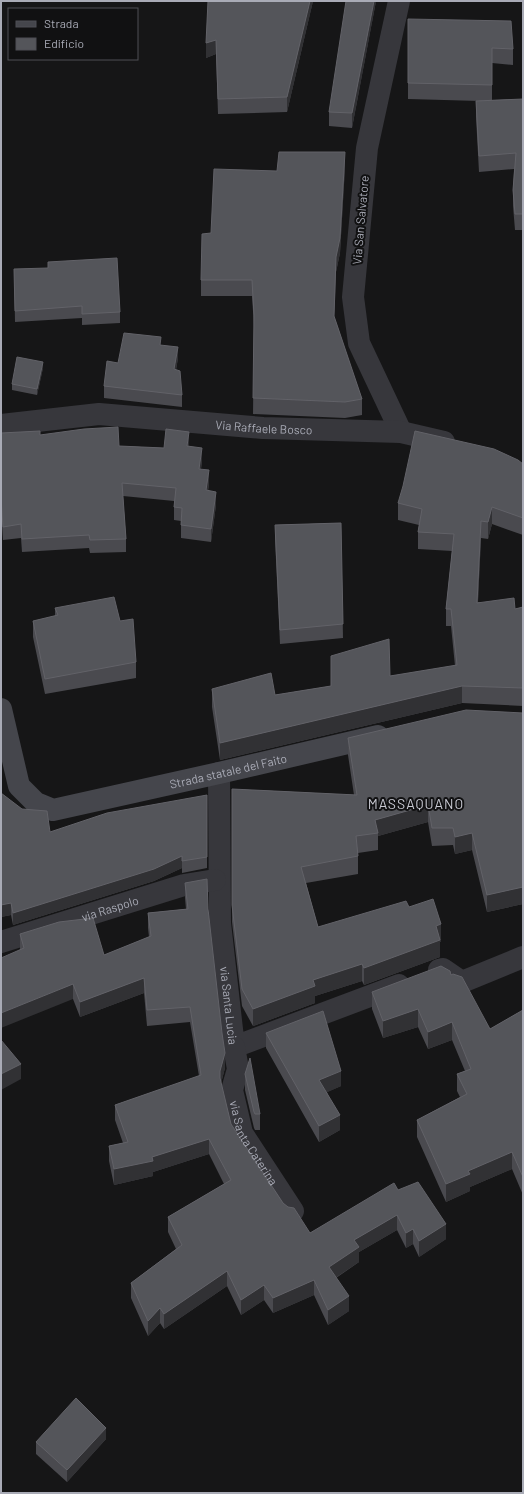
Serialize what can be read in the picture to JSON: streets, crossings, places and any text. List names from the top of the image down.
{
  "streets": {
    "street": [
      "Via San Salvatore",
      "Via Raffaele Bosco",
      "Strada statale del Faito",
      "via Raspolo",
      "via Santa Lucia",
      "via Santa Caterina"
    ]
  },
  "crossings": [
    ["Via San Salvatore", "Via Raffaele Bosco"],
    ["Strada statale del Faito", "via Santa Lucia"],
    ["via Raspolo", "via Santa Lucia"],
    ["via Santa Lucia", "via Santa Caterina"]
  ],
  "districts": ["MASSAQUANO"],
  "legend": ["Strada", "Edificio"]
}
